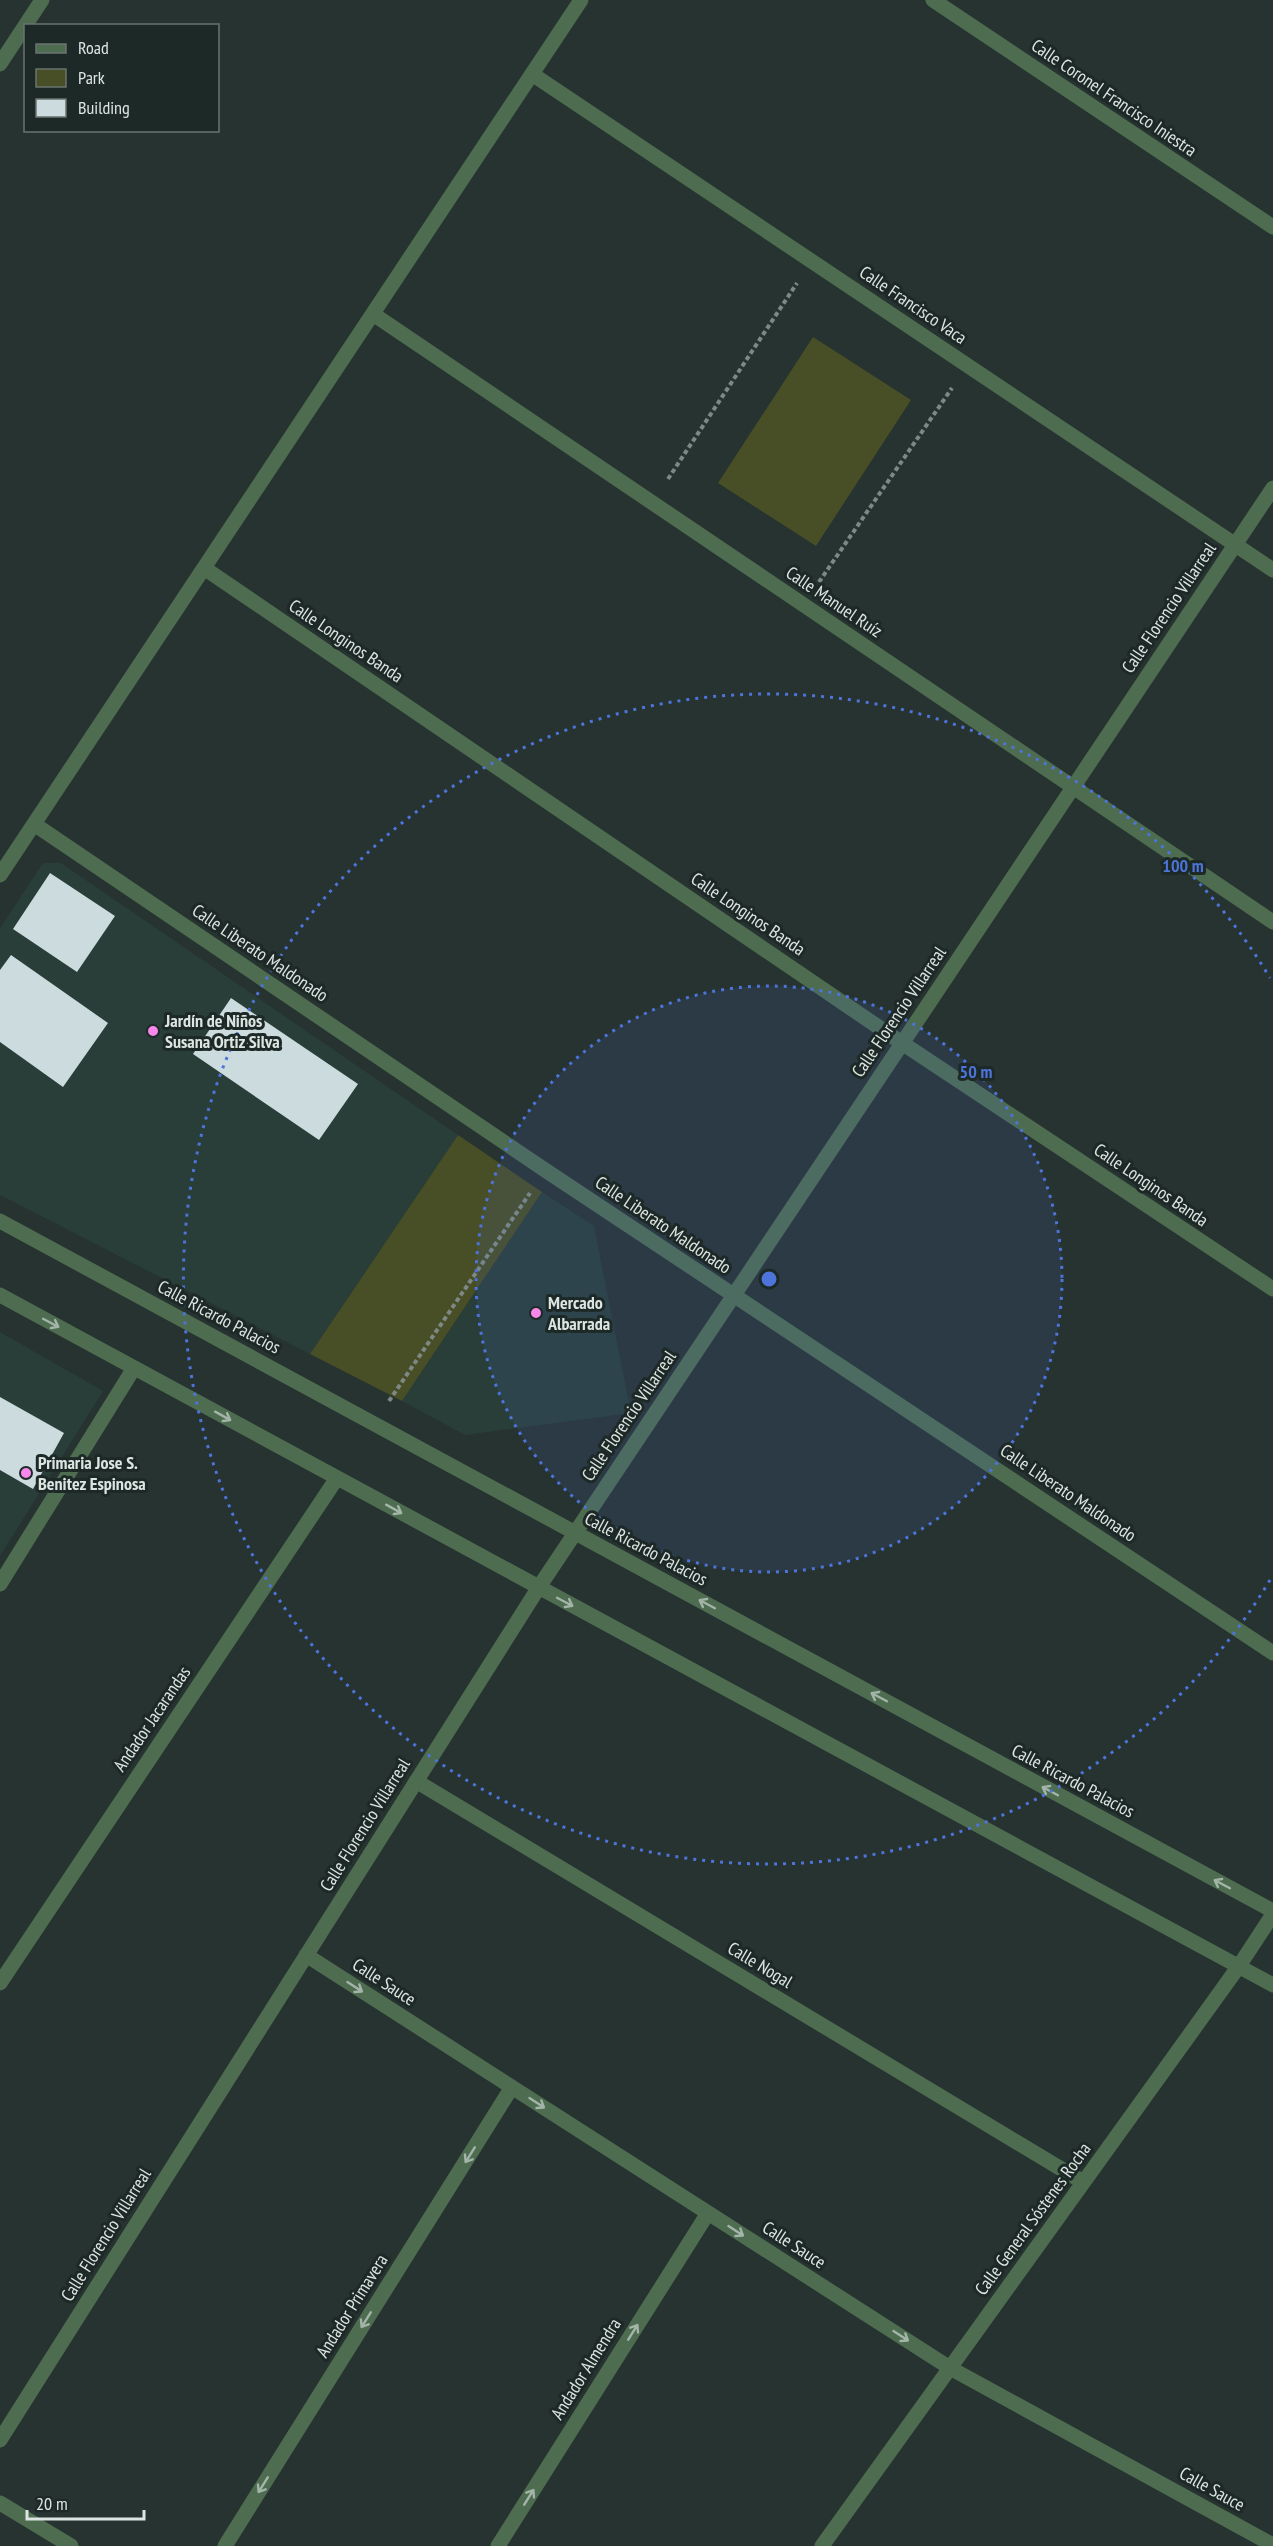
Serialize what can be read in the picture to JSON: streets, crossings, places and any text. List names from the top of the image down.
{
  "streets": {
    "street": [
      "Calle Coronel Francisco Iniestra",
      "Calle Francisco Vaca",
      "Calle Manuel Ruíz",
      "Calle Florencio Villarreal",
      "Calle Longinos Banda",
      "Calle Liberato Maldonado",
      "Calle Ricardo Palacios",
      "Andador Jacarandas",
      "Calle Nogal",
      "Calle Sauce",
      "Calle General Sóstenes Rocha",
      "Andador Primavera",
      "Andador Almendra"
    ]
  },
  "crossings": [
    ["Calle Francisco Vaca", "Calle Florencio Villarreal"],
    ["Calle Manuel Ruíz", "Calle Florencio Villarreal"],
    ["Calle Florencio Villarreal", "Calle Longinos Banda"],
    ["Calle Florencio Villarreal", "Calle Liberato Maldonado"],
    ["Calle Florencio Villarreal", "Calle Ricardo Palacios"],
    ["Calle Florencio Villarreal", "Calle Nogal"],
    ["Calle Florencio Villarreal", "Calle Sauce"],
    ["Calle Ricardo Palacios", "Calle General Sóstenes Rocha"],
    ["Calle Nogal", "Calle General Sóstenes Rocha"],
    ["Calle Sauce", "Calle General Sóstenes Rocha"],
    ["Calle Sauce", "Andador Primavera"],
    ["Calle Sauce", "Andador Almendra"]
  ],
  "one_way": ["Calle Sauce", "Andador Primavera", "Andador Almendra"],
  "places": ["Jardín de Niños Susana Ortiz Silva", "Mercado Albarrada", "Primaria Jose S. Benitez Espinosa"],
  "legend": ["Road", "Park", "Building"],
  "scale_bar": "20 m",
  "rings": ["100 m", "50 m"]
}
